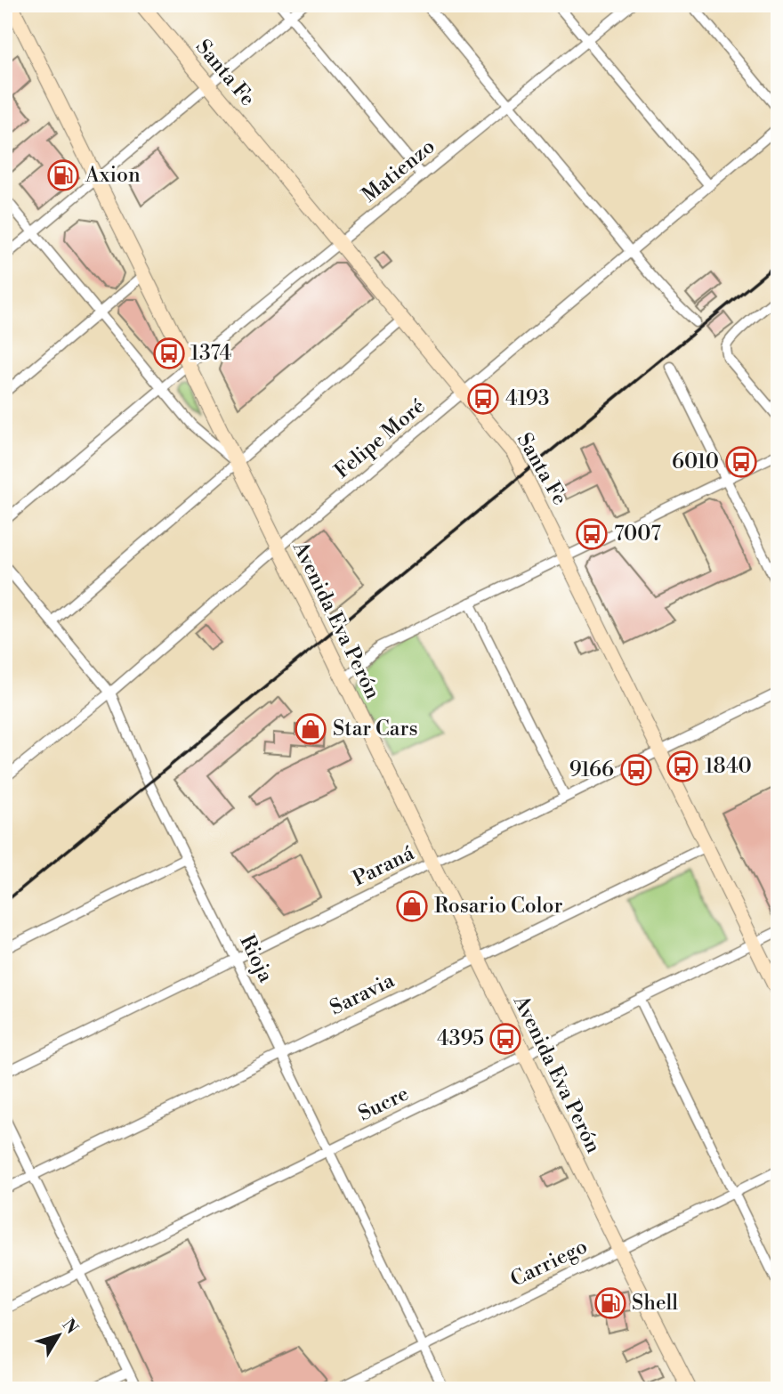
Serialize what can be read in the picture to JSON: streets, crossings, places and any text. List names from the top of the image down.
{
  "streets": {
    "main road": ["Santa Fe", "Avenida Eva Perón"],
    "street": [
      "Matienzo",
      "Felipe Moré",
      "Paraná",
      "Rioja",
      "Saravia",
      "Sucre",
      "Carriego"
    ]
  },
  "crossings": [
    ["Santa Fe", "Matienzo"],
    ["Santa Fe", "Felipe Moré"],
    ["Santa Fe", "Paraná"],
    ["Santa Fe", "Saravia"],
    ["Santa Fe", "Sucre"],
    ["Matienzo", "Avenida Eva Perón"],
    ["Felipe Moré", "Avenida Eva Perón"],
    ["Felipe Moré", "Rioja"],
    ["Avenida Eva Perón", "Paraná"],
    ["Avenida Eva Perón", "Saravia"],
    ["Avenida Eva Perón", "Sucre"],
    ["Avenida Eva Perón", "Carriego"],
    ["Paraná", "Rioja"],
    ["Rioja", "Saravia"],
    ["Rioja", "Sucre"],
    ["Rioja", "Carriego"]
  ],
  "places": {
    "fuel station": ["Axion", "Shell"],
    "bus stop": [
      "1374",
      "4193",
      "6010",
      "7007",
      "1840",
      "9166",
      "4395"
    ],
    "shop": ["Star Cars", "Rosario Color"]
  },
  "north": "top right"
}
